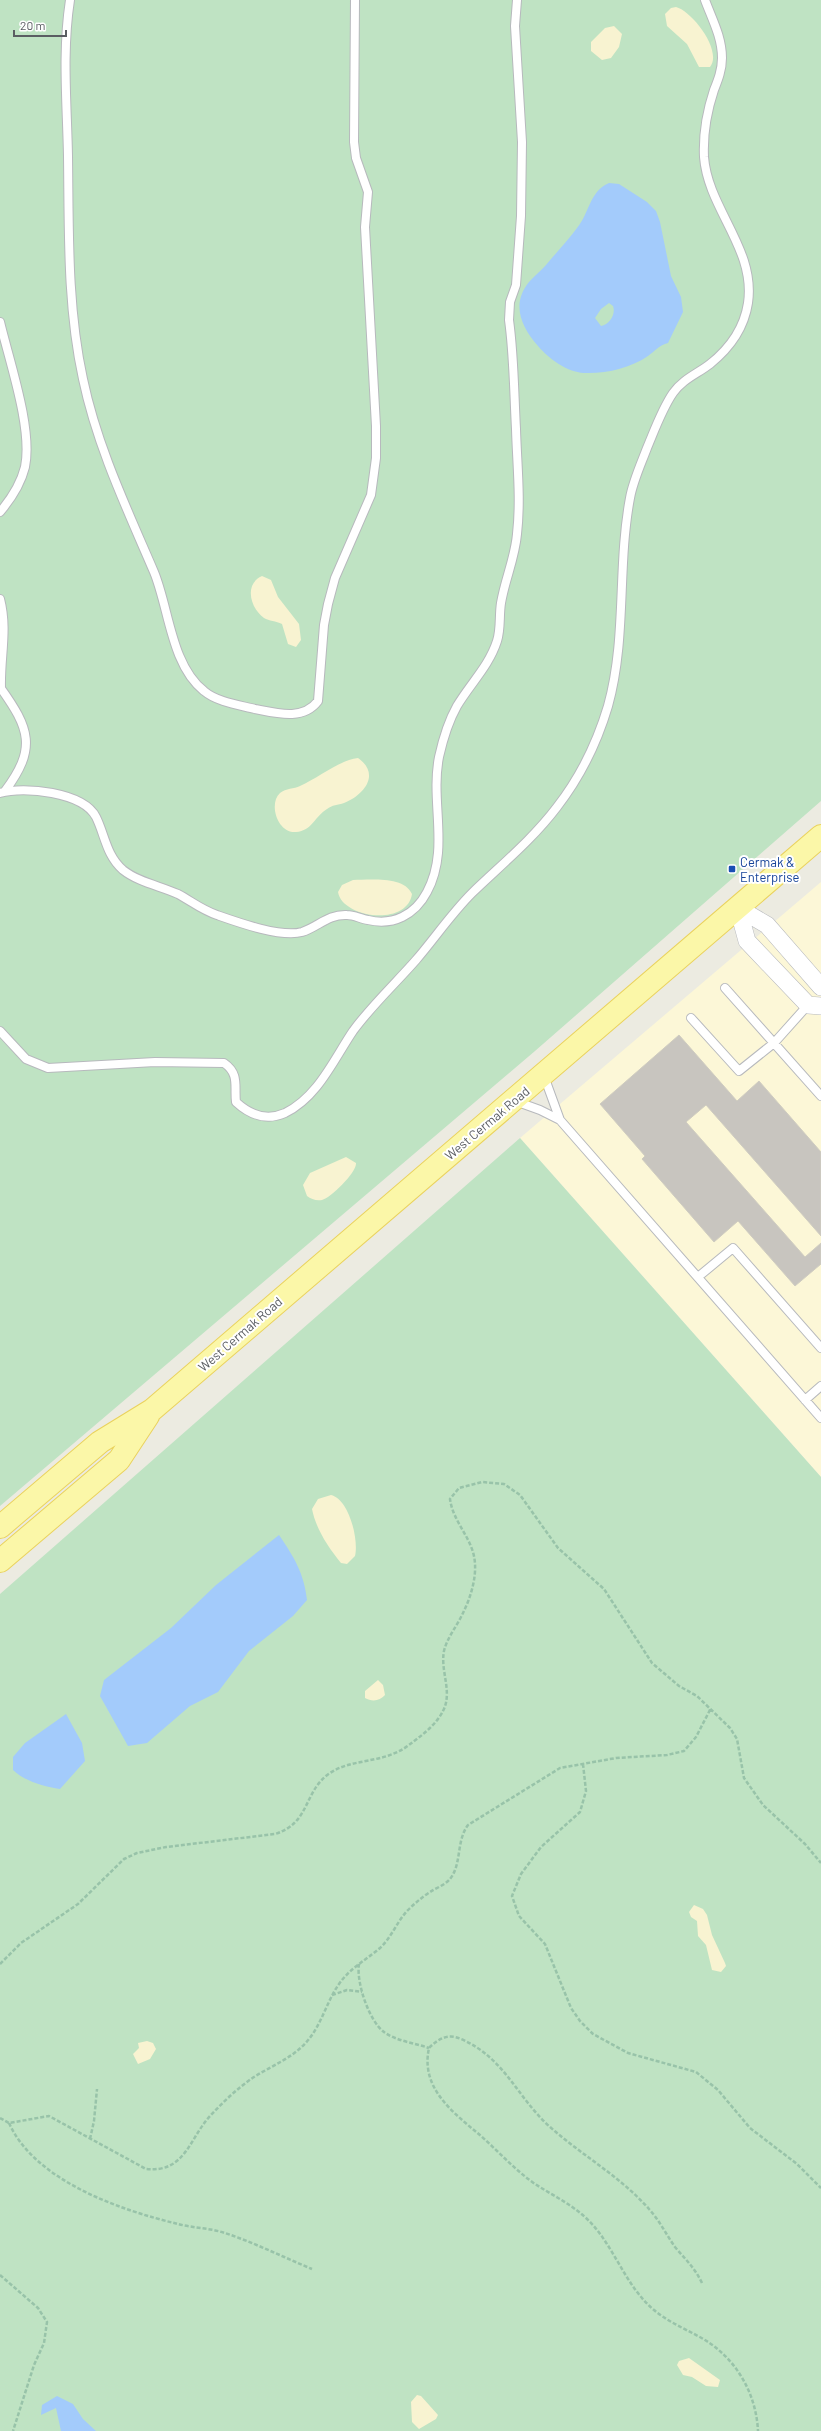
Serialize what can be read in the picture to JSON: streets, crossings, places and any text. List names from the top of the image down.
{
  "streets": {
    "main road": ["West Cermak Road"]
  },
  "places": {
    "transit": ["Cermak & Enterprise"]
  },
  "scale_bar": "20 m"
}
